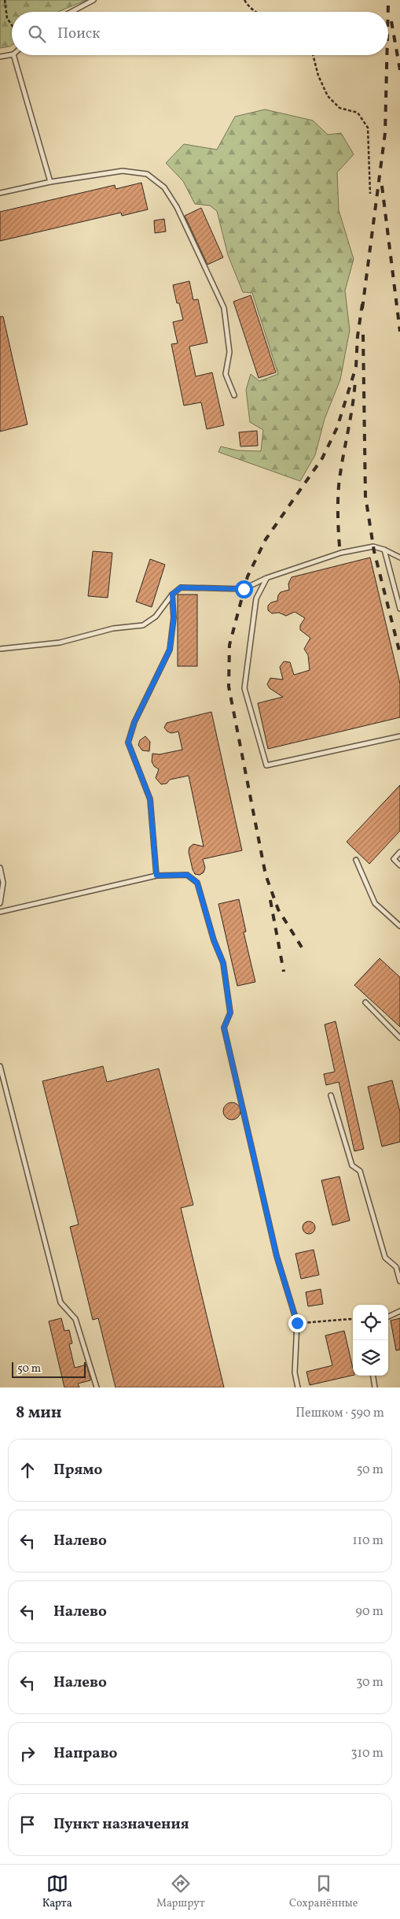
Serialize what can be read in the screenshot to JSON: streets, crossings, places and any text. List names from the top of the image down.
{
  "scale_bar": "50 m",
  "page": {
    "search": "Поиск",
    "scale": "50 m",
    "heading": ["8 мин", "Пешком · 590 m"],
    "list": [
      ["Прямо", "50 m"],
      ["Налево", "110 m"],
      ["Налево", "90 m"],
      ["Налево", "30 m"],
      ["Направо", "310 m"],
      "Пункт назначения"
    ],
    "nav": ["Карта", "Маршрут", "Сохранённые"]
  }
}
